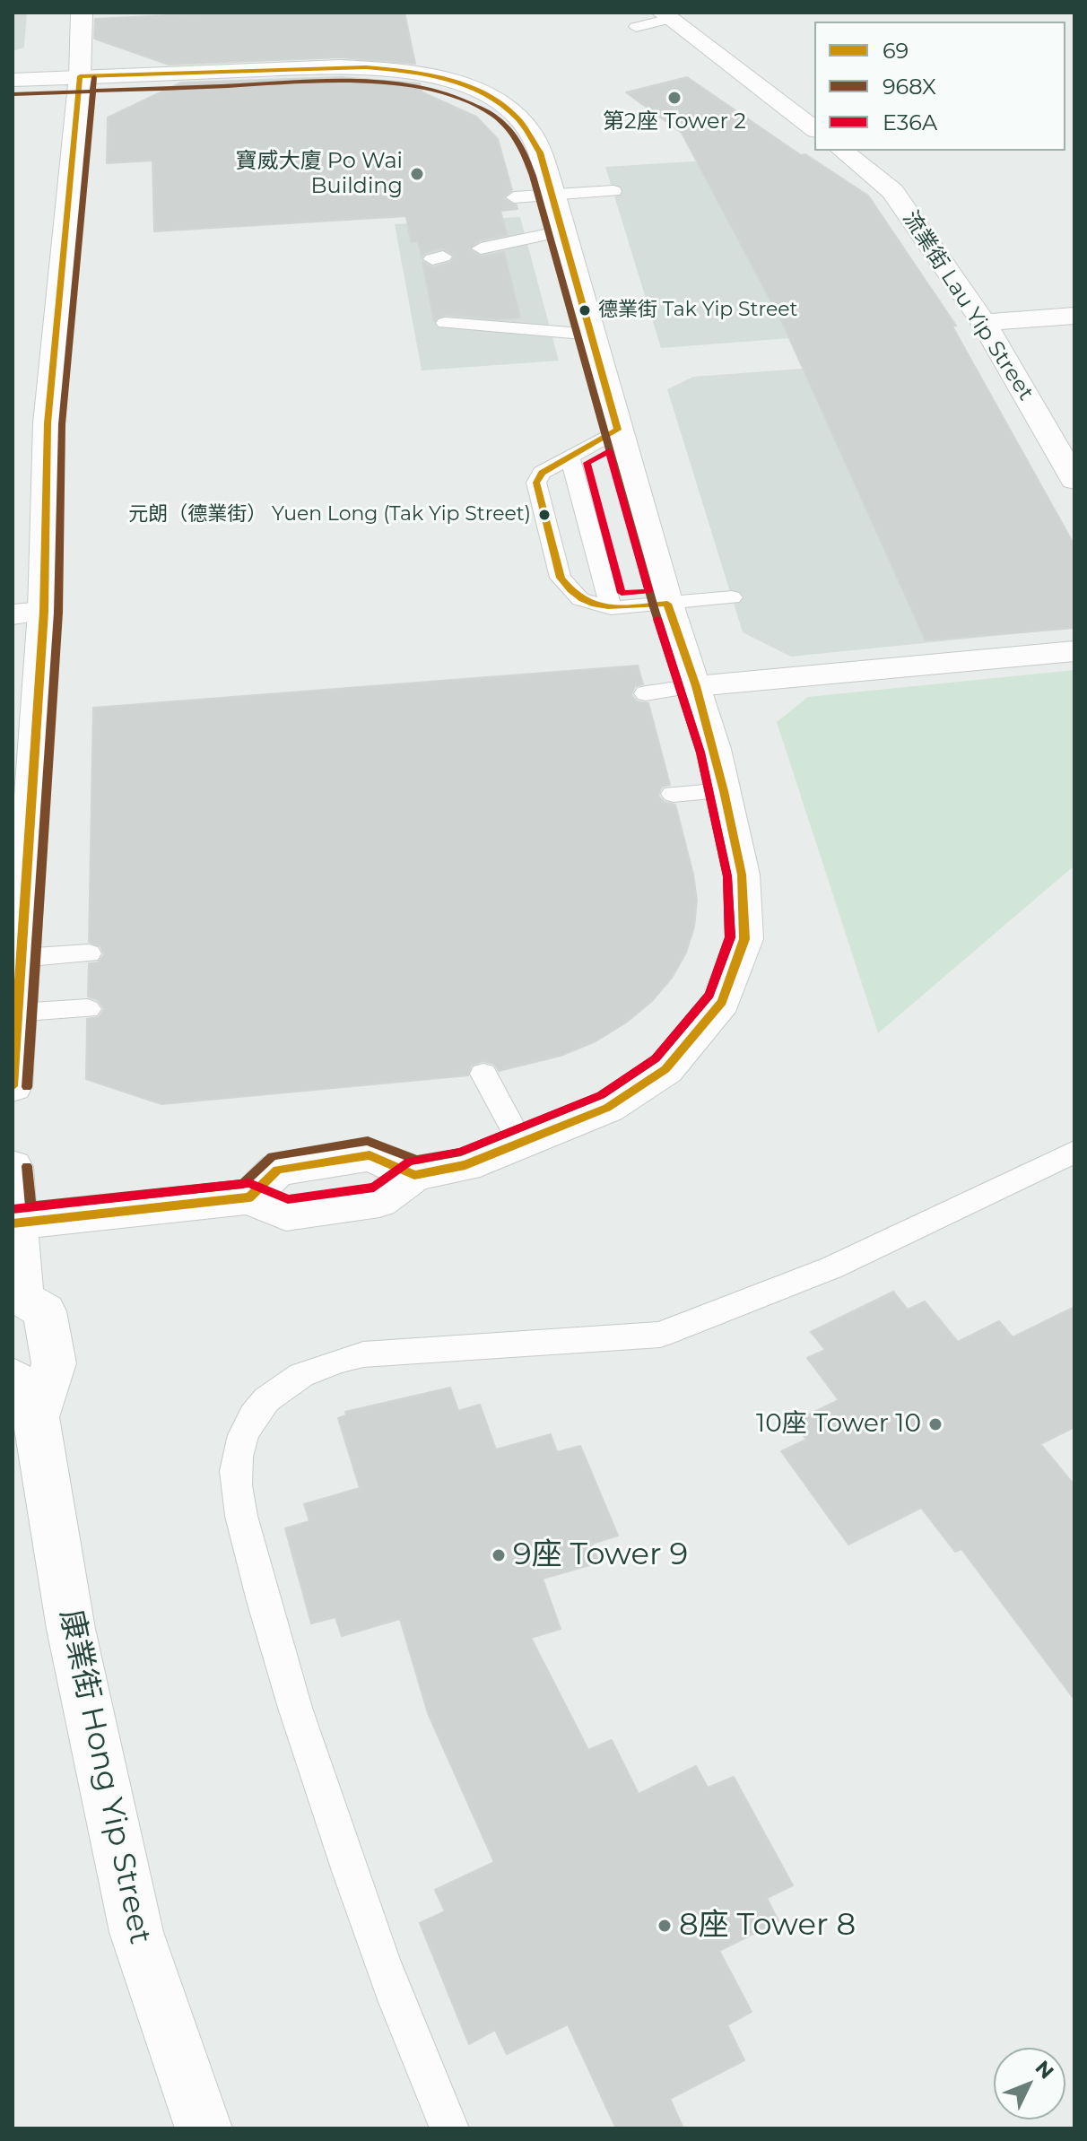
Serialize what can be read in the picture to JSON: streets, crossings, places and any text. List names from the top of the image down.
{
  "streets": {
    "street": ["流業街 Lau Yip Street", "康業街 Hong Yip Street"]
  },
  "places": [
    "第2座 Tower 2",
    "寶威大廈 Po Wai Building",
    "德業街 Tak Yip Street",
    "元朗（德業街） Yuen Long (Tak Yip Street)",
    "10座 Tower 10",
    "9座 Tower 9",
    "8座 Tower 8"
  ],
  "lines": ["transit line 69", "transit line 968X", "transit line E36A"],
  "legend": ["69", "968X", "E36A"],
  "north": "top right"
}
